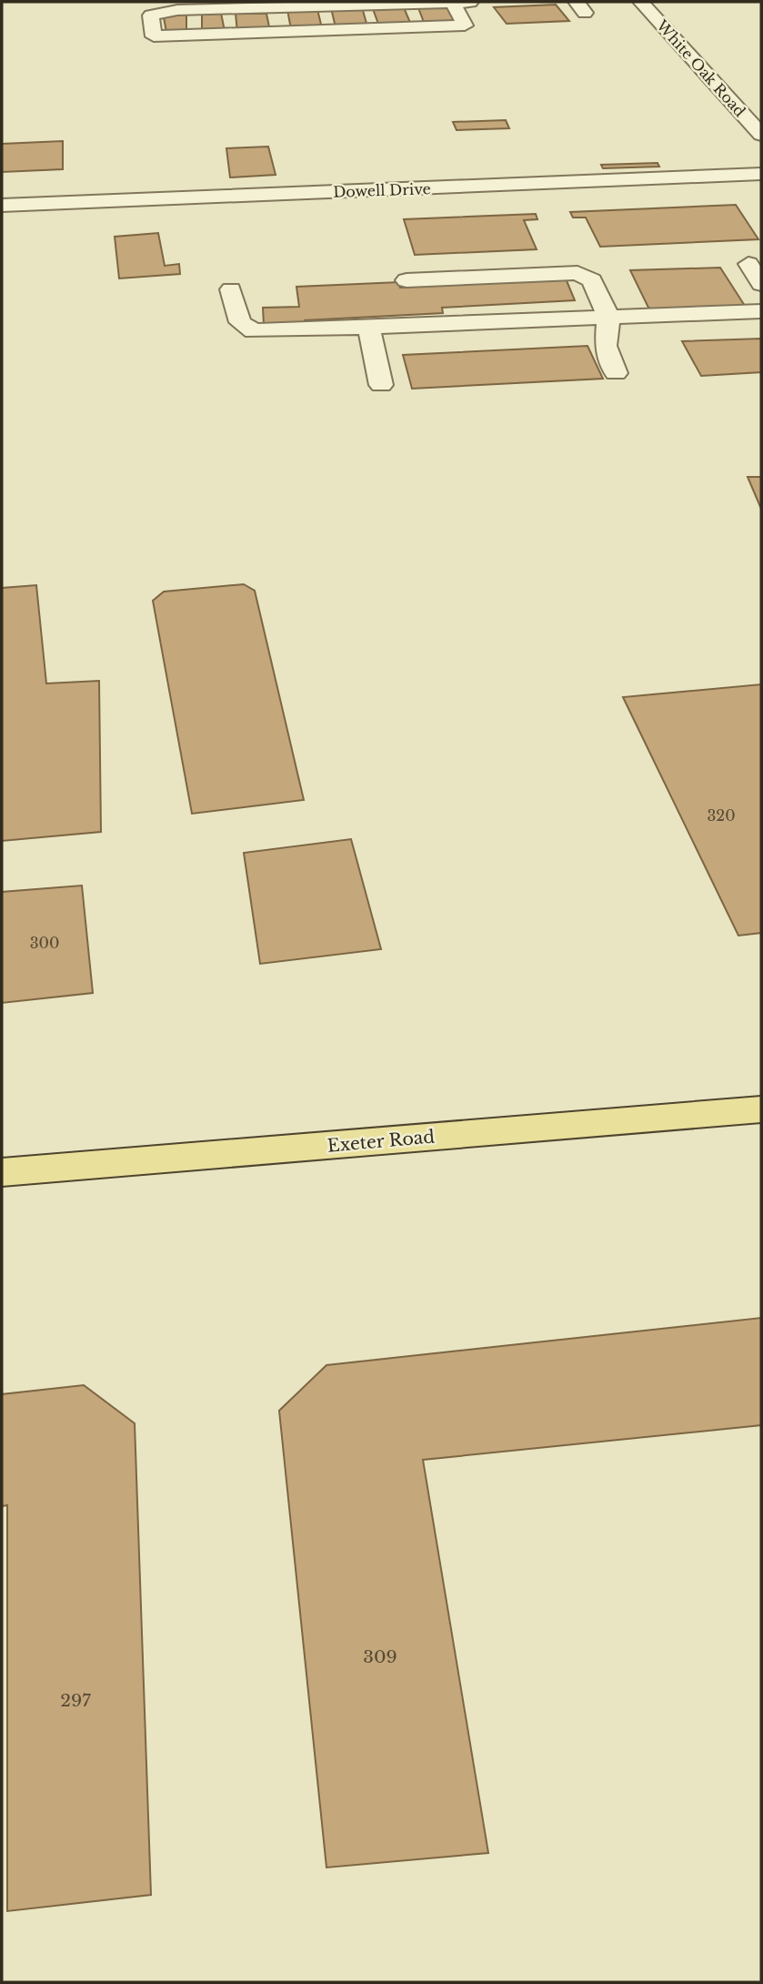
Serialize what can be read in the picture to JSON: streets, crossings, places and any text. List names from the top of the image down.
{
  "streets": {
    "main road": ["Exeter Road"],
    "street": ["White Oak Road", "Dowell Drive"]
  },
  "house_numbers": [
    "320",
    "300",
    "309",
    "297"
  ]
}
